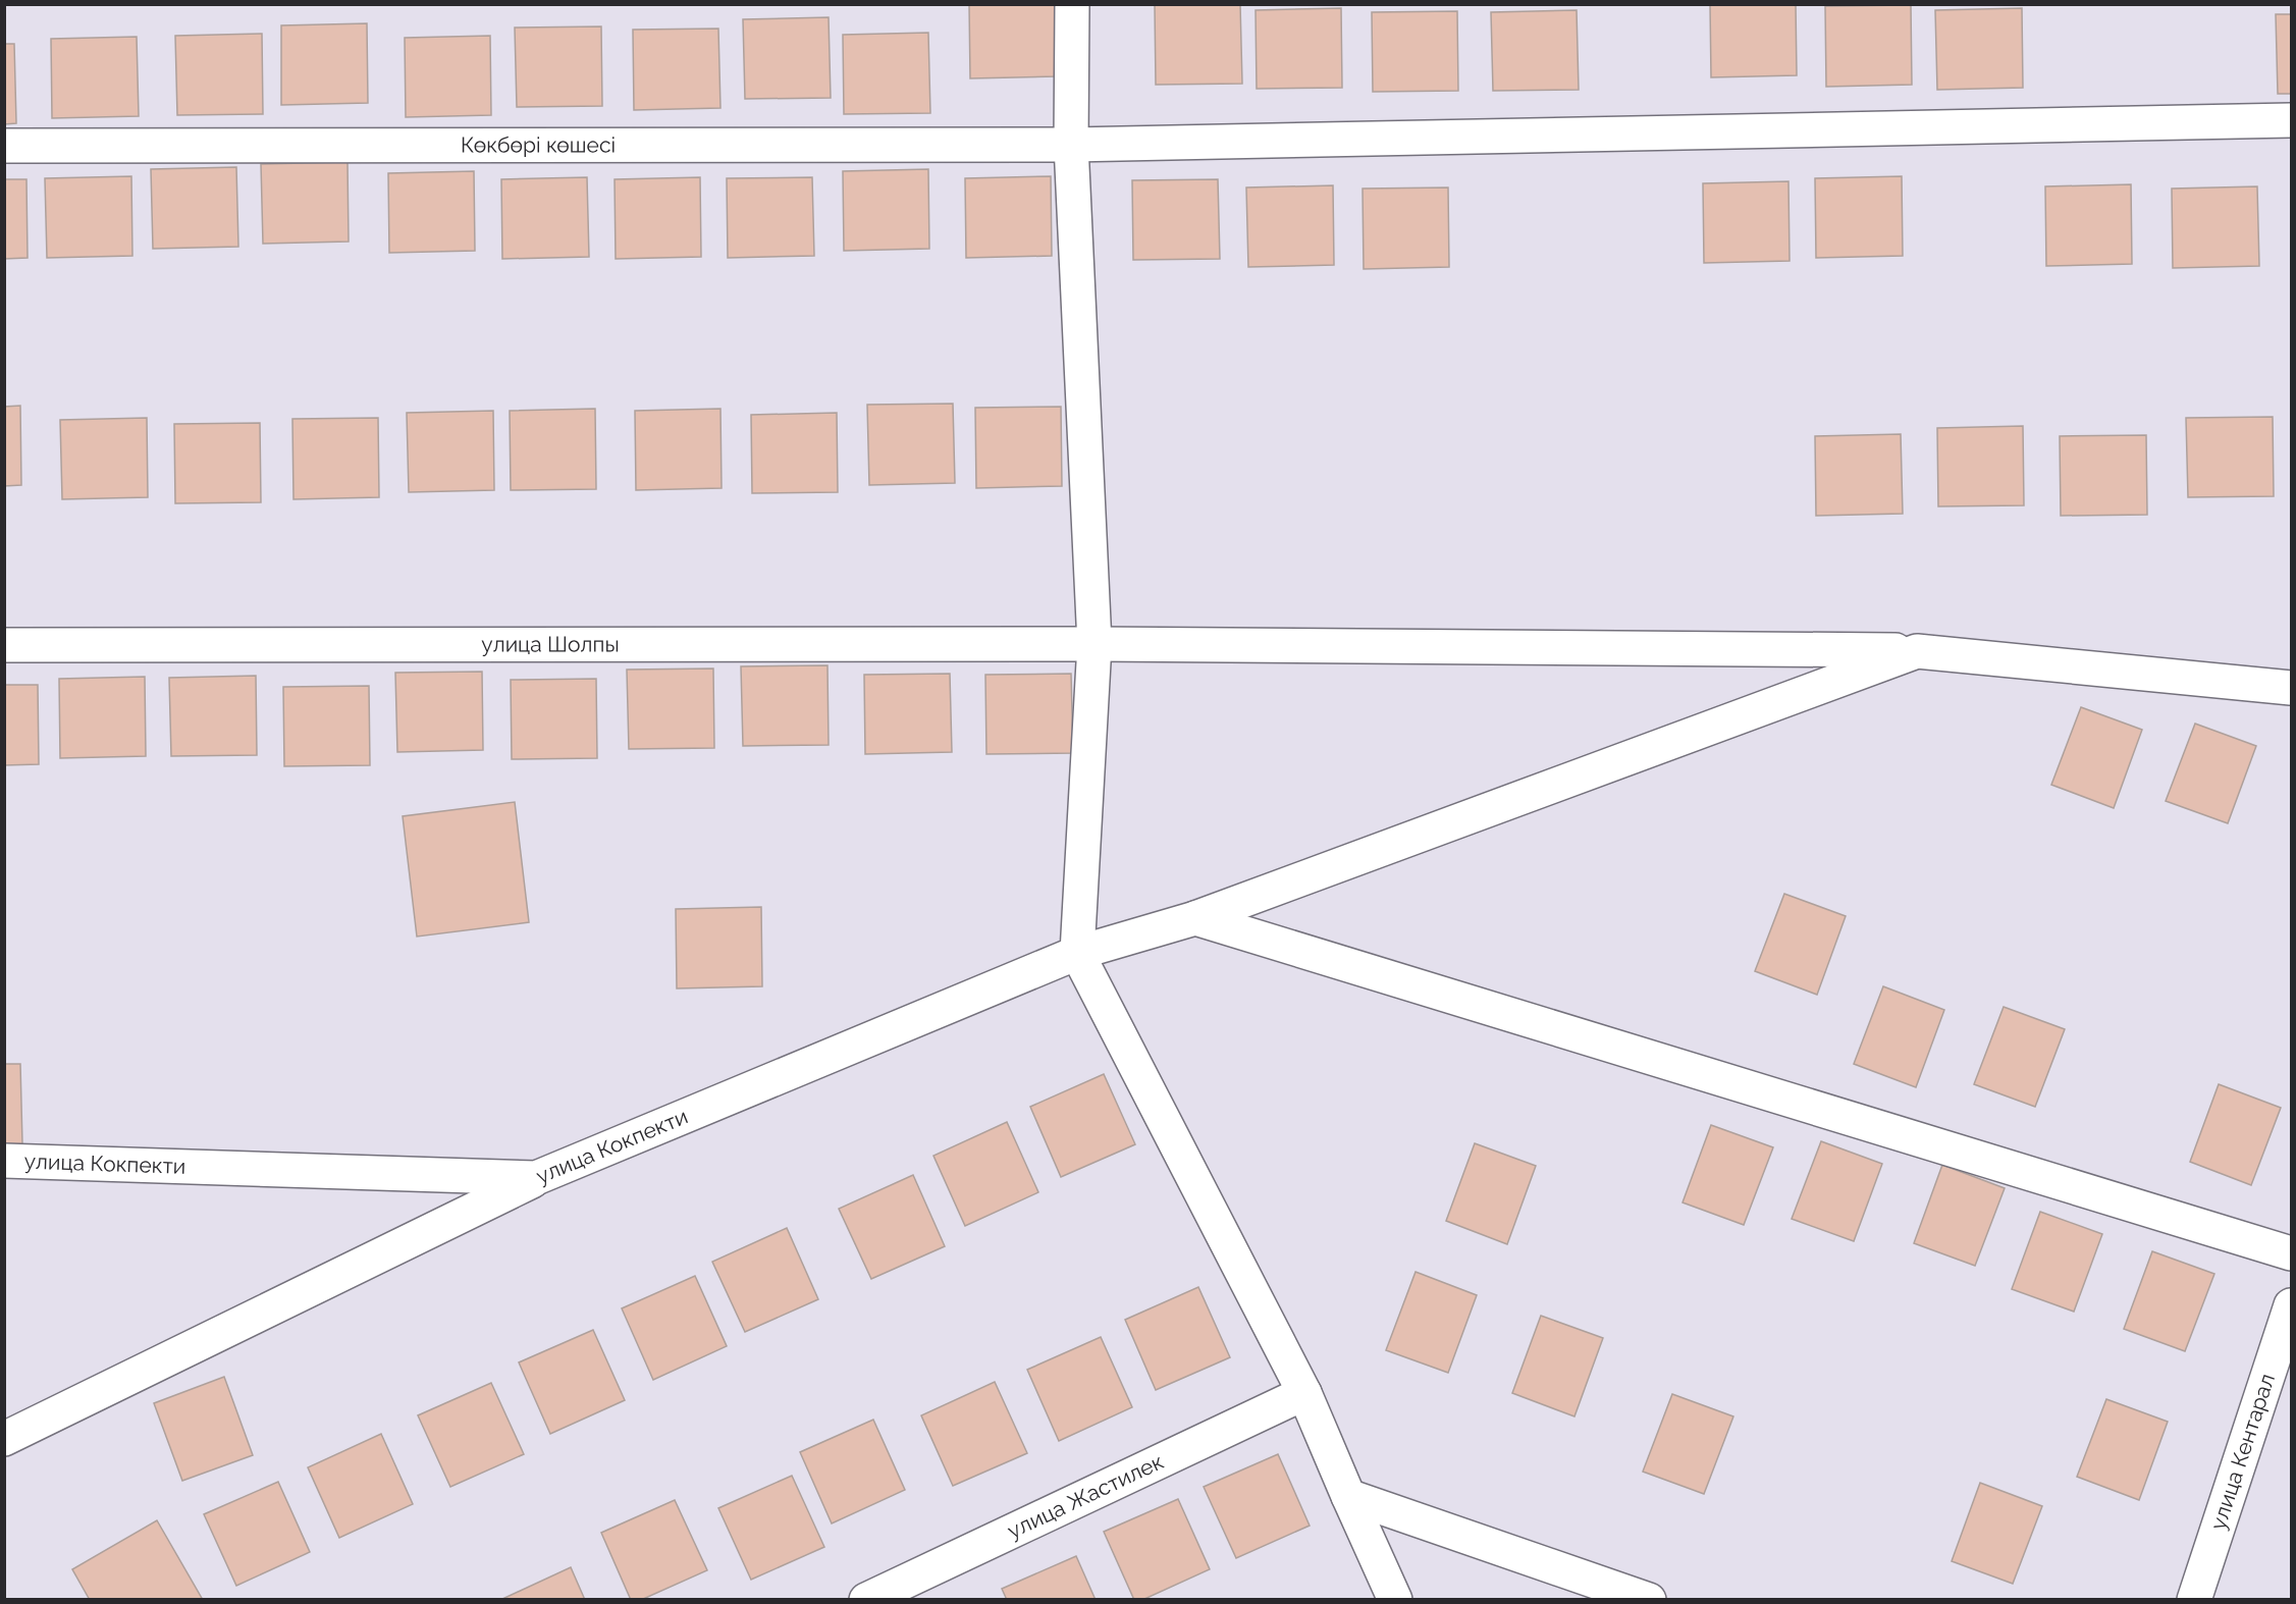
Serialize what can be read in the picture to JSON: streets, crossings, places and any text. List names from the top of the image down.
{
  "streets": {
    "street": [
      "Көкбөрі көшесі",
      "улица Шолпы",
      "улица Кокпекти",
      "улица Кентарал",
      "улица Жастилек"
    ]
  },
  "crossings": [
    ["улица Шолпы", "улица Кокпекти"]
  ]
}
